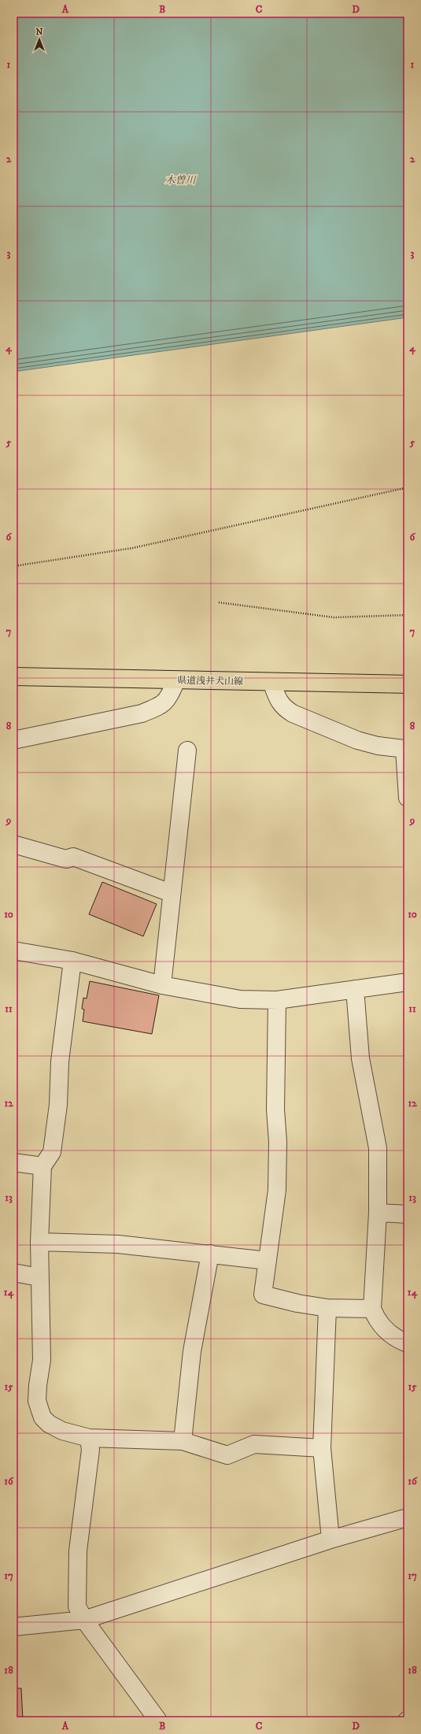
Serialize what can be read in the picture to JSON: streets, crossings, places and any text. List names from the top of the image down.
{
  "streets": {
    "main road": ["県道浅井犬山線"]
  },
  "water": ["木曽川"],
  "north": "top",
  "grid": {
    "columns": [
      "A",
      "B",
      "C",
      "D"
    ],
    "rows": [
      "1",
      "2",
      "3",
      "4",
      "5",
      "6",
      "7",
      "8",
      "9",
      "10",
      "11",
      "12",
      "13",
      "14",
      "15",
      "16",
      "17",
      "18"
    ]
  }
}
